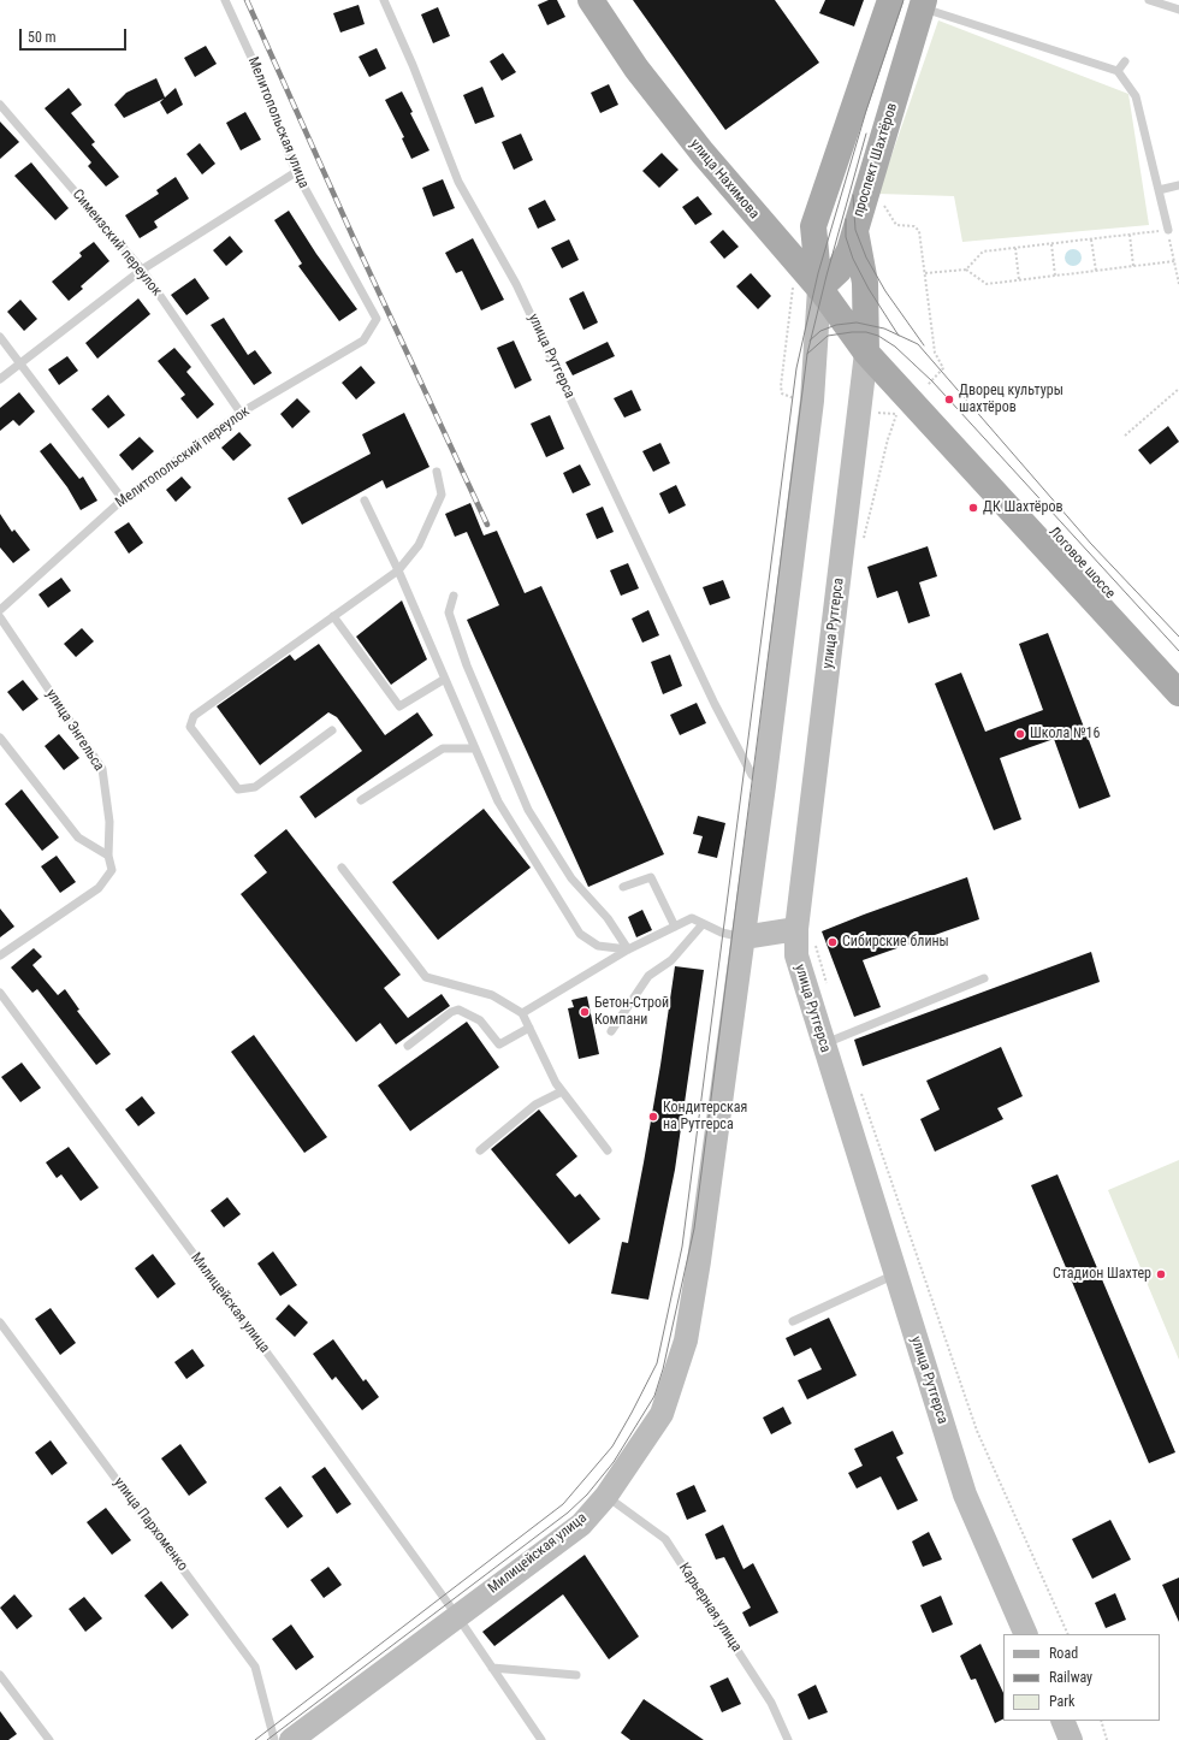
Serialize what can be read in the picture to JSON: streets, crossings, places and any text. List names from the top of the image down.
{
  "streets": {
    "main road": [
      "проспект Шахтёров",
      "улица Нахимова",
      "улица Рутгерса",
      "Логовое шоссе",
      "Милицейская улица"
    ],
    "lane": [
      "Мелитопольская улица",
      "Симеизский переулок",
      "Мелитопольский переулок",
      "улица Энгельса",
      "улица Пархоменко",
      "Карьерная улица"
    ]
  },
  "crossings": [
    ["Мелитопольская улица", "Мелитопольский переулок"],
    ["проспект Шахтёров", "улица Нахимова"],
    ["проспект Шахтёров", "улица Рутгерса"],
    ["проспект Шахтёров", "Логовое шоссе"],
    ["улица Нахимова", "улица Рутгерса"],
    ["улица Нахимова", "Логовое шоссе"],
    ["Симеизский переулок", "Мелитопольский переулок"],
    ["улица Рутгерса", "Логовое шоссе"],
    ["Милицейская улица", "Карьерная улица"]
  ],
  "places": [
    "Дворец культуры шахтёров",
    "ДК Шахтёров",
    "Школа №16",
    "Сибирские блины",
    "Бетон-Строй Компани",
    "Кондитерская на Рутгерса",
    "Стадион Шахтер"
  ],
  "legend": ["Road", "Railway", "Park"],
  "scale_bar": "50 m"
}
